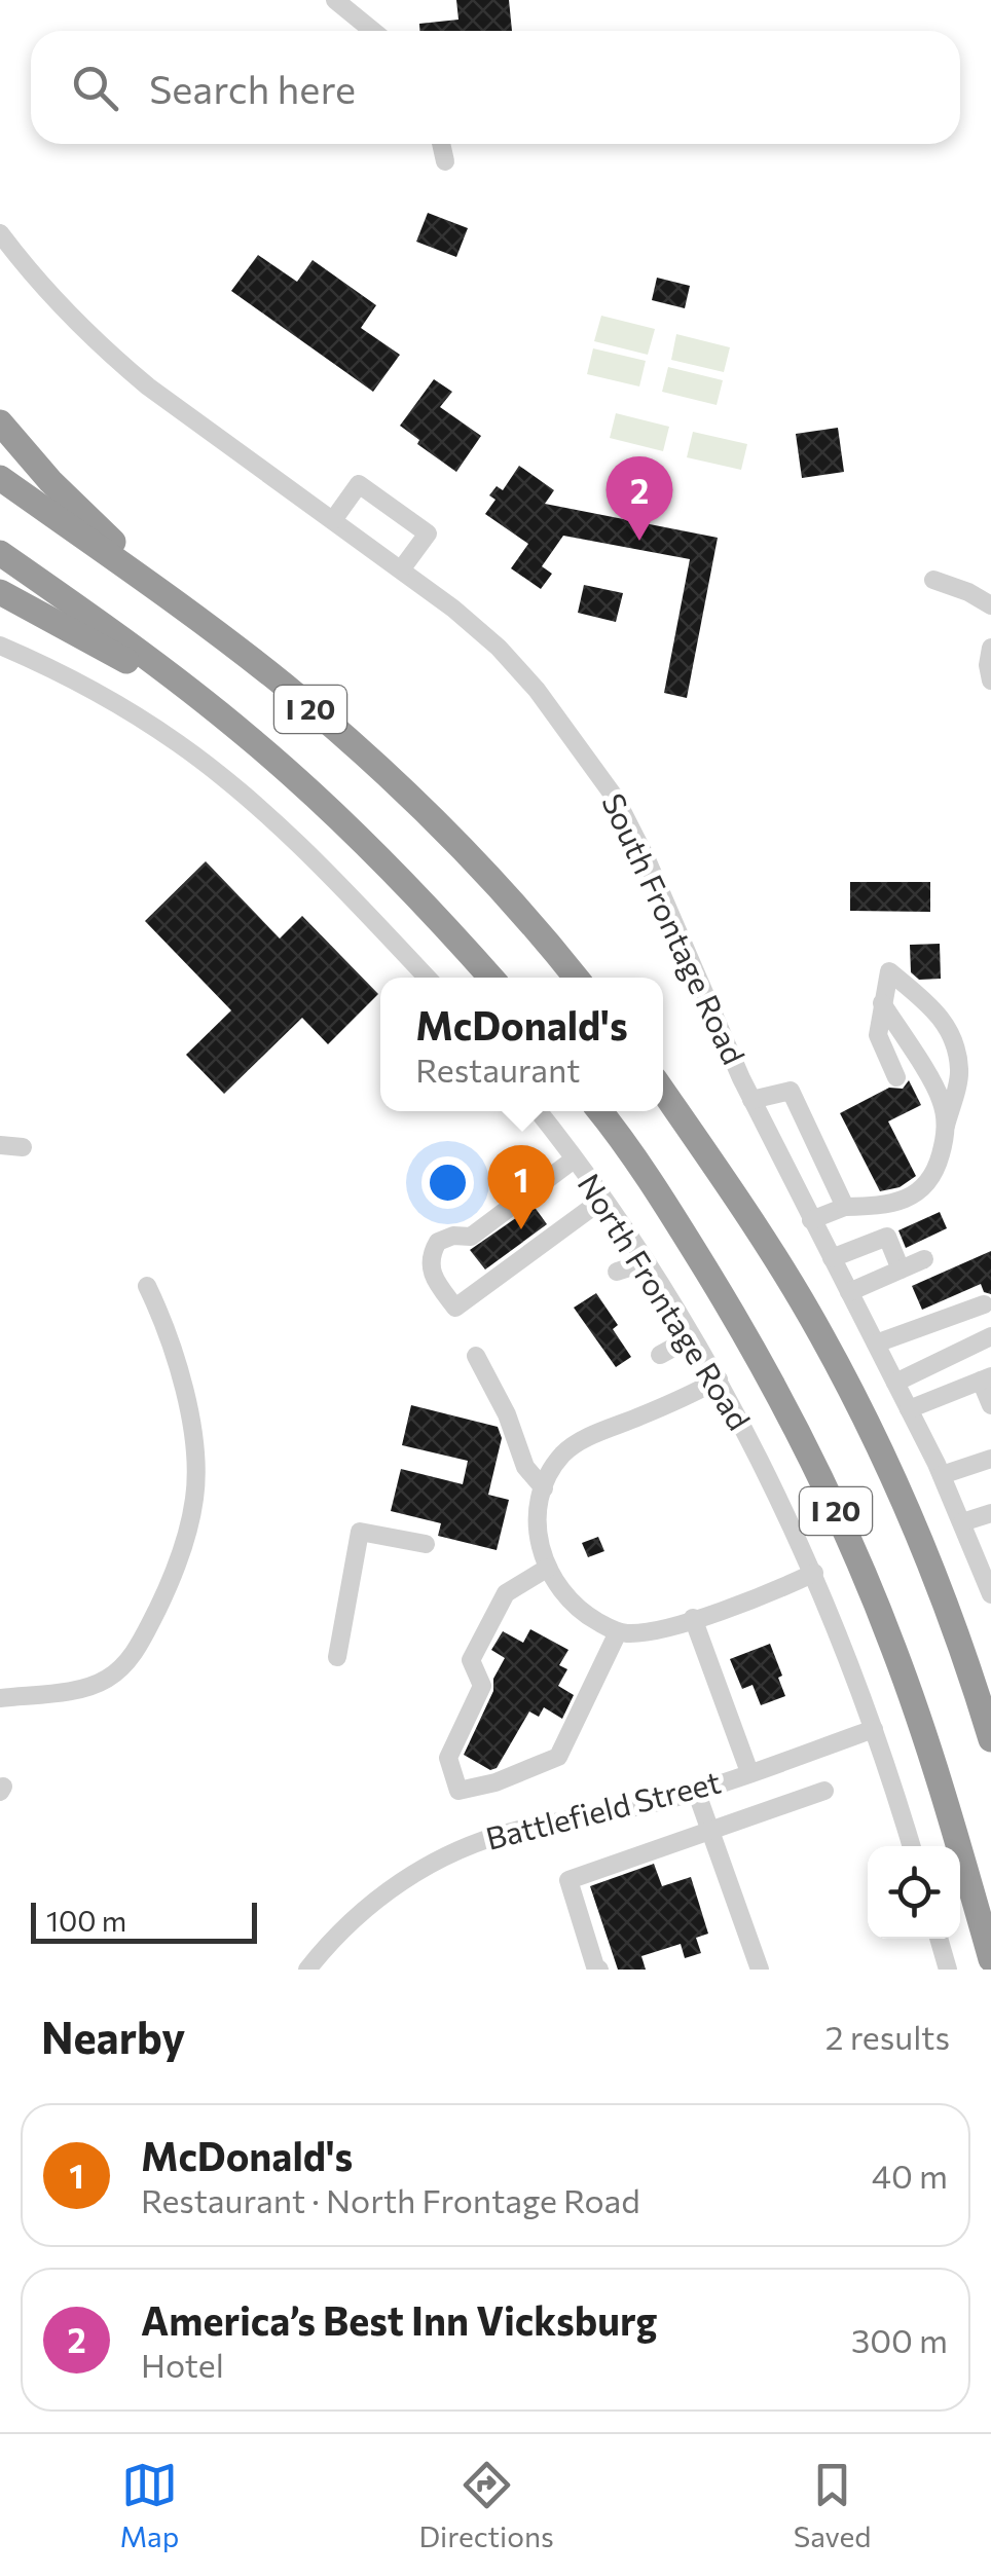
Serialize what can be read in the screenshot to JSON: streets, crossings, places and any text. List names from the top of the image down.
{
  "streets": {
    "highway": ["I 20"],
    "street": ["South Frontage Road", "North Frontage Road", "Battlefield Street"]
  },
  "crossings": [
    ["North Frontage Road", "Battlefield Street"]
  ],
  "scale_bar": "100 m",
  "page": {
    "search": "Search here",
    "pins": ["2", "1"],
    "popup": ["McDonald's", "Restaurant"],
    "scale": "100 m",
    "heading": ["Nearby", "2 results"],
    "list": [
      {
        "mark": "1",
        "name": "McDonald's",
        "note": "Restaurant · North Frontage Road",
        "value": "40 m"
      },
      {
        "mark": "2",
        "name": "America’s Best Inn Vicksburg",
        "note": "Hotel",
        "value": "300 m"
      }
    ],
    "nav": ["Map", "Directions", "Saved"]
  }
}
